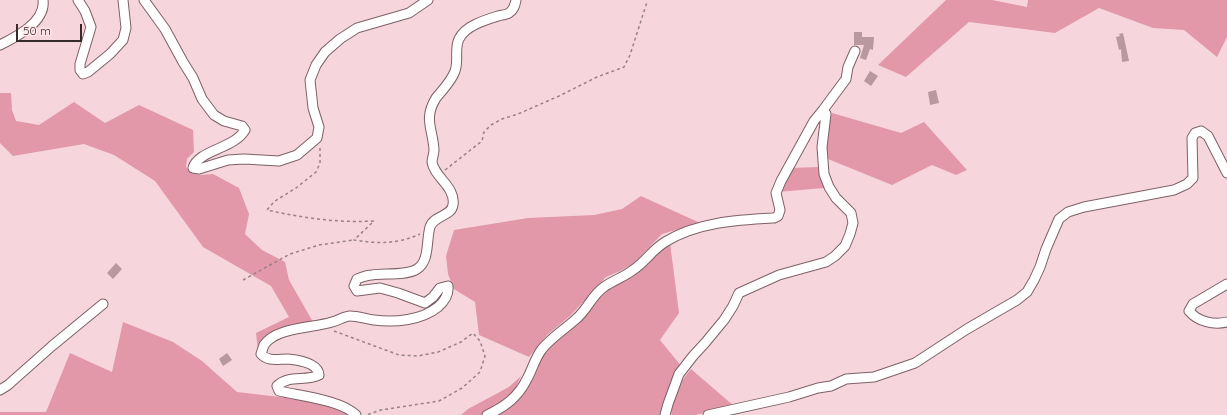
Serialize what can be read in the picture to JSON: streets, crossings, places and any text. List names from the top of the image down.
{
  "scale_bar": "50 m"
}
